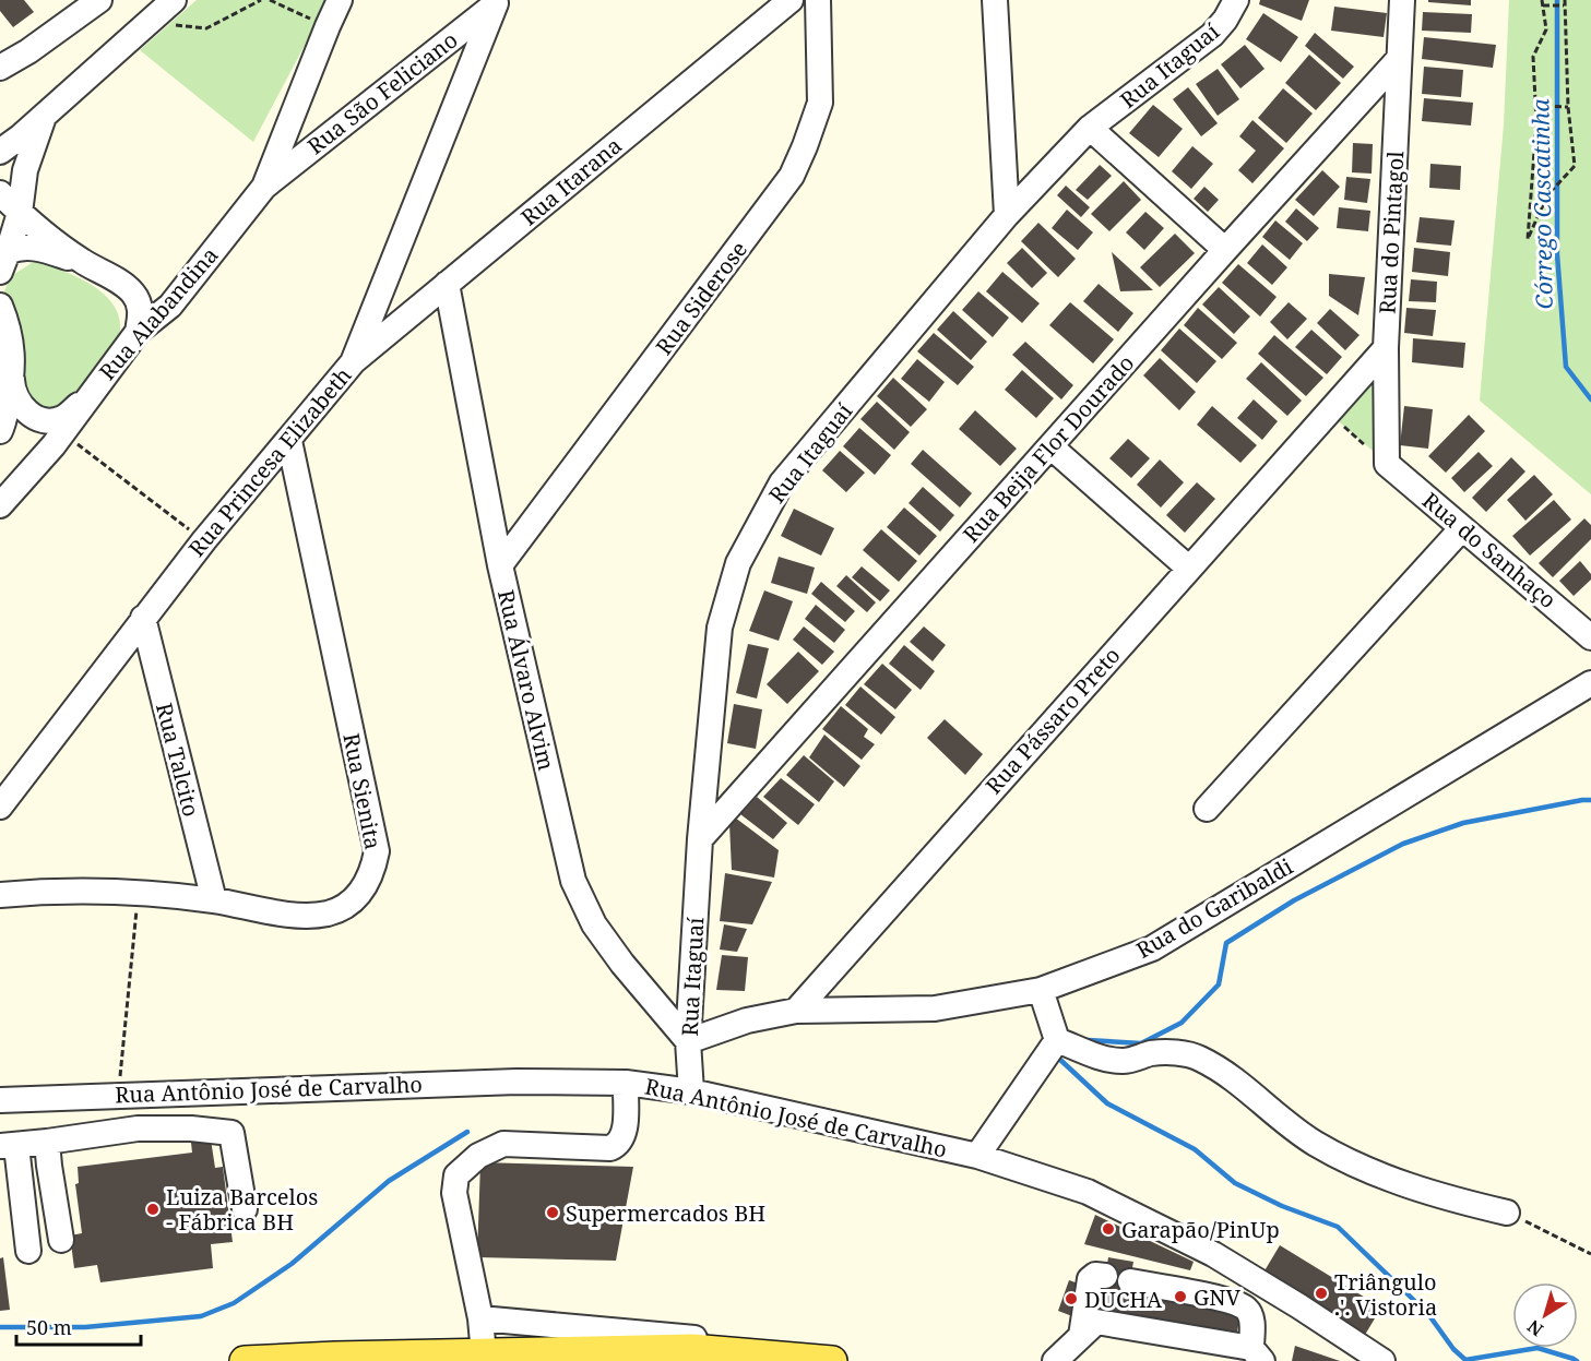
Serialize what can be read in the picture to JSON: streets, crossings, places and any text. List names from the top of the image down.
{
  "streets": {
    "street": [
      "Rua Itaguaí",
      "Rua São Feliciano",
      "Rua Itarana",
      "Rua do Pintagol",
      "Rua Siderose",
      "Rua Alabandina",
      "Rua Beija Flor Dourado",
      "Rua Princesa Elizabeth",
      "Rua do Sanhaço",
      "Rua Álvaro Alvim",
      "Rua Pássaro Preto",
      "Rua Talcito",
      "Rua Sienita",
      "Rua do Garibaldi",
      "Rua Antônio José de Carvalho"
    ]
  },
  "crossings": [
    ["Rua Itaguaí", "Rua Beija Flor Dourado"],
    ["Rua Itaguaí", "Rua Álvaro Alvim"],
    ["Rua Itaguaí", "Rua Antônio José de Carvalho"],
    ["Rua São Feliciano", "Rua Alabandina"],
    ["Rua São Feliciano", "Rua Princesa Elizabeth"],
    ["Rua Itarana", "Rua Princesa Elizabeth"],
    ["Rua Itarana", "Rua Álvaro Alvim"],
    ["Rua do Pintagol", "Rua Beija Flor Dourado"],
    ["Rua do Pintagol", "Rua do Sanhaço"],
    ["Rua do Pintagol", "Rua Pássaro Preto"],
    ["Rua Siderose", "Rua Álvaro Alvim"],
    ["Rua Princesa Elizabeth", "Rua Talcito"],
    ["Rua Princesa Elizabeth", "Rua Sienita"],
    ["Rua Pássaro Preto", "Rua do Garibaldi"],
    ["Rua Talcito", "Rua Sienita"]
  ],
  "water": ["Córrego Cascatinha"],
  "places": [
    "Luiza Barcelos - Fábrica BH",
    "Supermercados BH",
    "Garapão/PinUp",
    "Triângulo .'. Vistoria",
    "GNV",
    "DUCHA"
  ],
  "scale_bar": "50 m",
  "north": "bottom left"
}
